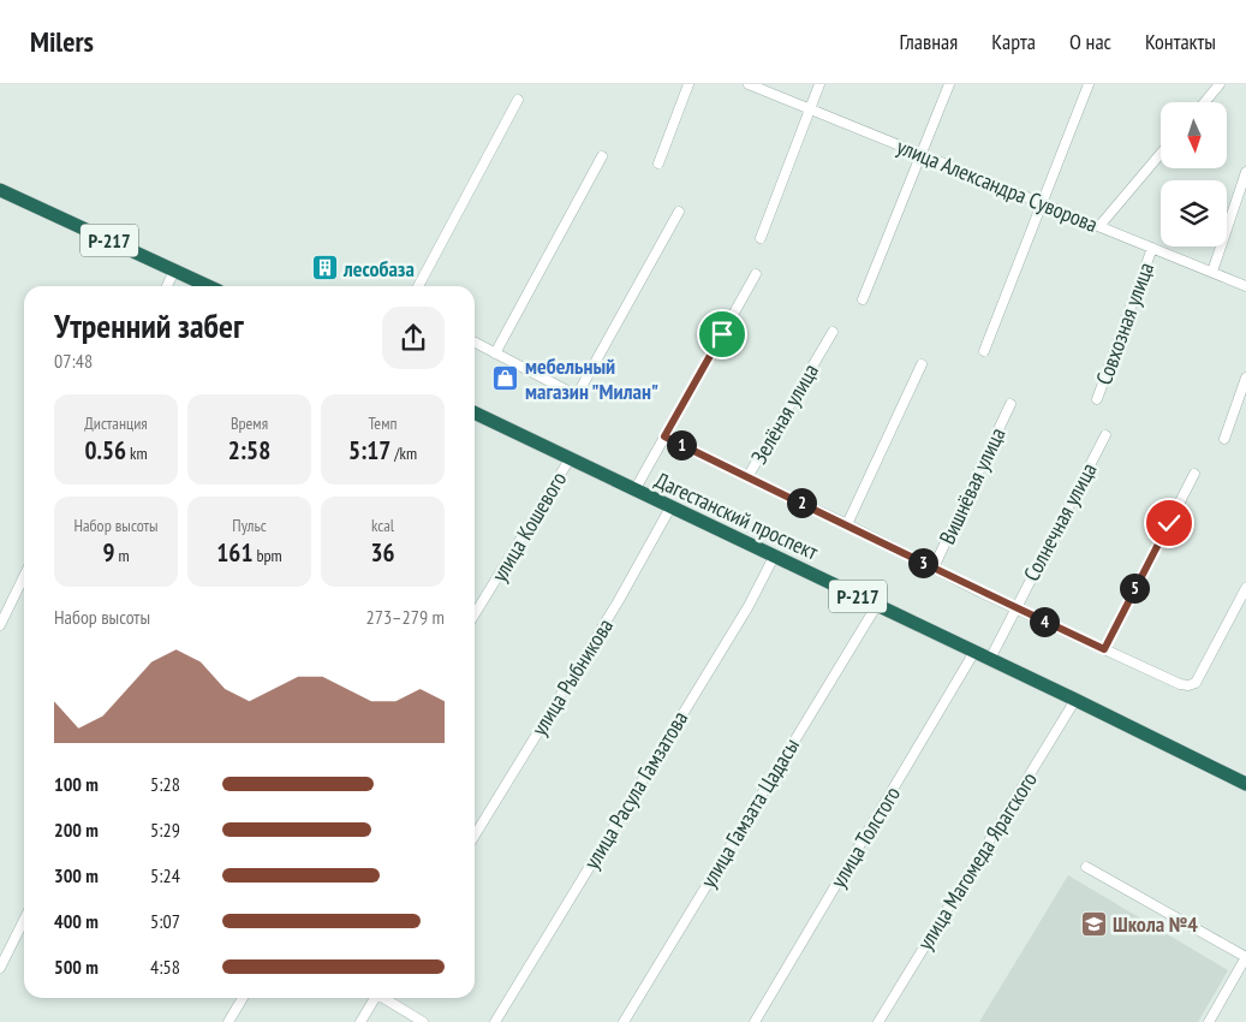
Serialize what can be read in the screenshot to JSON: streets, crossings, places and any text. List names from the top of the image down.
{
  "streets": {
    "highway": ["Р-217", "Дагестанский проспект"],
    "street": [
      "улица Александра Суворова",
      "Совхозная улица",
      "Зелёная улица",
      "Вишнёвая улица",
      "Солнечная улица",
      "улица Кошевого",
      "улица Рыбникова",
      "улица Расула Гамзатова",
      "улица Гамзата Цадасы",
      "улица Толстого",
      "улица Магомеда Ярагского"
    ]
  },
  "crossings": [
    ["улица Александра Суворова", "Совхозная улица"],
    ["Дагестанский проспект", "Солнечная улица"],
    ["Дагестанский проспект", "улица Кошевого"],
    ["Дагестанский проспект", "улица Рыбникова"],
    ["Дагестанский проспект", "улица Расула Гамзатова"],
    ["Дагестанский проспект", "улица Гамзата Цадасы"],
    ["Дагестанский проспект", "улица Толстого"],
    ["Дагестанский проспект", "улица Магомеда Ярагского"]
  ],
  "places": {
    "building": ["лесобаза"],
    "shop": ["мебельный магазин \"Милан\""],
    "school or university": ["Школа №4"]
  },
  "north": "bottom",
  "page": {
    "header": "Milers",
    "nav": [
      "Главная",
      "Карта",
      "О нас",
      "Контакты"
    ],
    "heading": ["Утренний забег", "07:48"],
    "stats": [
      ["Дистанция", "0.56 km"],
      ["Время", "2:58"],
      ["Темп", "5:17 /km"],
      ["Набор высоты", "9 m"],
      ["Пульс", "161 bpm"],
      ["kcal", "36"]
    ],
    "pins": [
      "1",
      "2",
      "3",
      "5",
      "4"
    ],
    "chart": ["Набор высоты", "273–279 m"],
    "list": [
      {
        "name": "100 m",
        "note": "5:28"
      },
      {
        "name": "200 m",
        "note": "5:29"
      },
      {
        "name": "300 m",
        "note": "5:24"
      },
      {
        "name": "400 m",
        "note": "5:07"
      },
      {
        "name": "500 m",
        "note": "4:58"
      }
    ]
  }
}
